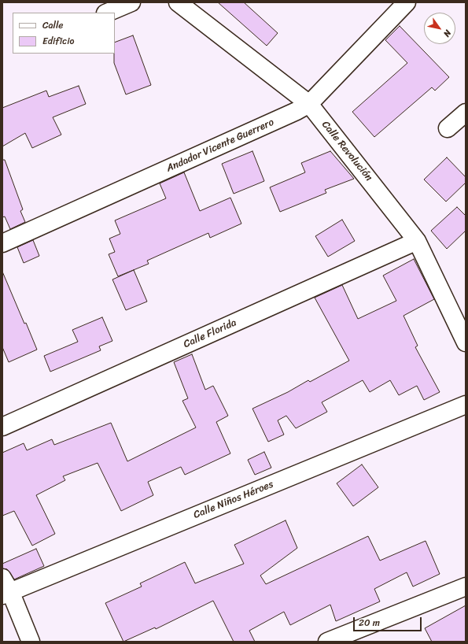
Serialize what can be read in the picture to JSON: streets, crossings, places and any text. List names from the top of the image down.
{
  "streets": {
    "street": [
      "Andador Vicente Guerrero",
      "Calle Revolución",
      "Calle Florida",
      "Calle Niños Héroes"
    ]
  },
  "crossings": [
    ["Andador Vicente Guerrero", "Calle Revolución"],
    ["Calle Revolución", "Calle Florida"]
  ],
  "legend": ["Calle", "Edificio"],
  "scale_bar": "20 m",
  "north": "bottom right"
}
